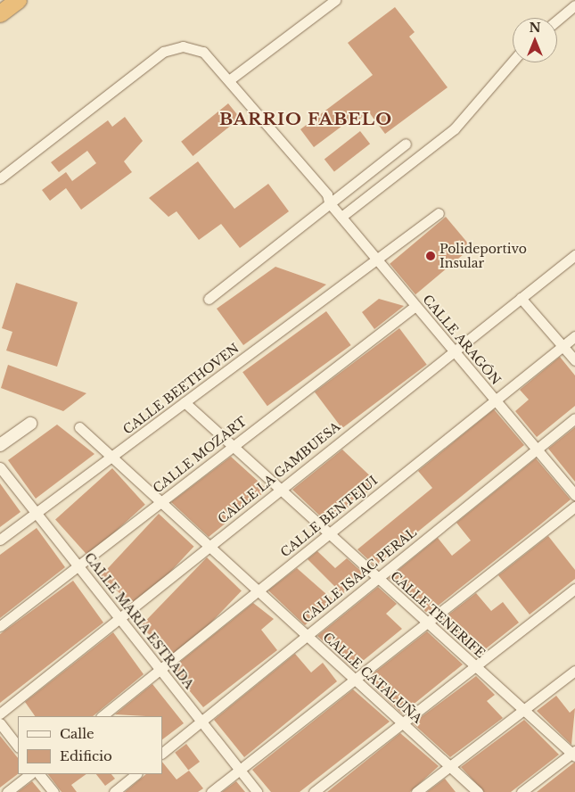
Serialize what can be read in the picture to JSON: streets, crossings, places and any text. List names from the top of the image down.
{
  "streets": {
    "street": [
      "CALLE ARAGÓN",
      "CALLE BEETHOVEN",
      "CALLE MOZART",
      "CALLE LA GAMBUESA",
      "CALLE BENTEJUI",
      "CALLE ISAAC PERAL",
      "CALLE TENERIFE",
      "CALLE MARIA ESTRADA",
      "CALLE CATALUÑA"
    ]
  },
  "crossings": [
    ["CALLE ARAGÓN", "CALLE BEETHOVEN"],
    ["CALLE ARAGÓN", "CALLE MOZART"],
    ["CALLE ARAGÓN", "CALLE LA GAMBUESA"],
    ["CALLE ARAGÓN", "CALLE BENTEJUI"],
    ["CALLE ARAGÓN", "CALLE ISAAC PERAL"],
    ["CALLE BEETHOVEN", "CALLE TENERIFE"],
    ["CALLE BEETHOVEN", "CALLE MARIA ESTRADA"],
    ["CALLE BEETHOVEN", "CALLE CATALUÑA"],
    ["CALLE MOZART", "CALLE TENERIFE"],
    ["CALLE MOZART", "CALLE MARIA ESTRADA"],
    ["CALLE MOZART", "CALLE CATALUÑA"],
    ["CALLE LA GAMBUESA", "CALLE TENERIFE"],
    ["CALLE LA GAMBUESA", "CALLE MARIA ESTRADA"],
    ["CALLE LA GAMBUESA", "CALLE CATALUÑA"],
    ["CALLE BENTEJUI", "CALLE TENERIFE"],
    ["CALLE BENTEJUI", "CALLE MARIA ESTRADA"],
    ["CALLE BENTEJUI", "CALLE CATALUÑA"],
    ["CALLE ISAAC PERAL", "CALLE TENERIFE"],
    ["CALLE ISAAC PERAL", "CALLE MARIA ESTRADA"],
    ["CALLE ISAAC PERAL", "CALLE CATALUÑA"]
  ],
  "districts": ["BARRIO FABELO"],
  "places": ["Polideportivo Insular"],
  "legend": ["Calle", "Edificio"],
  "north": "top"
}
